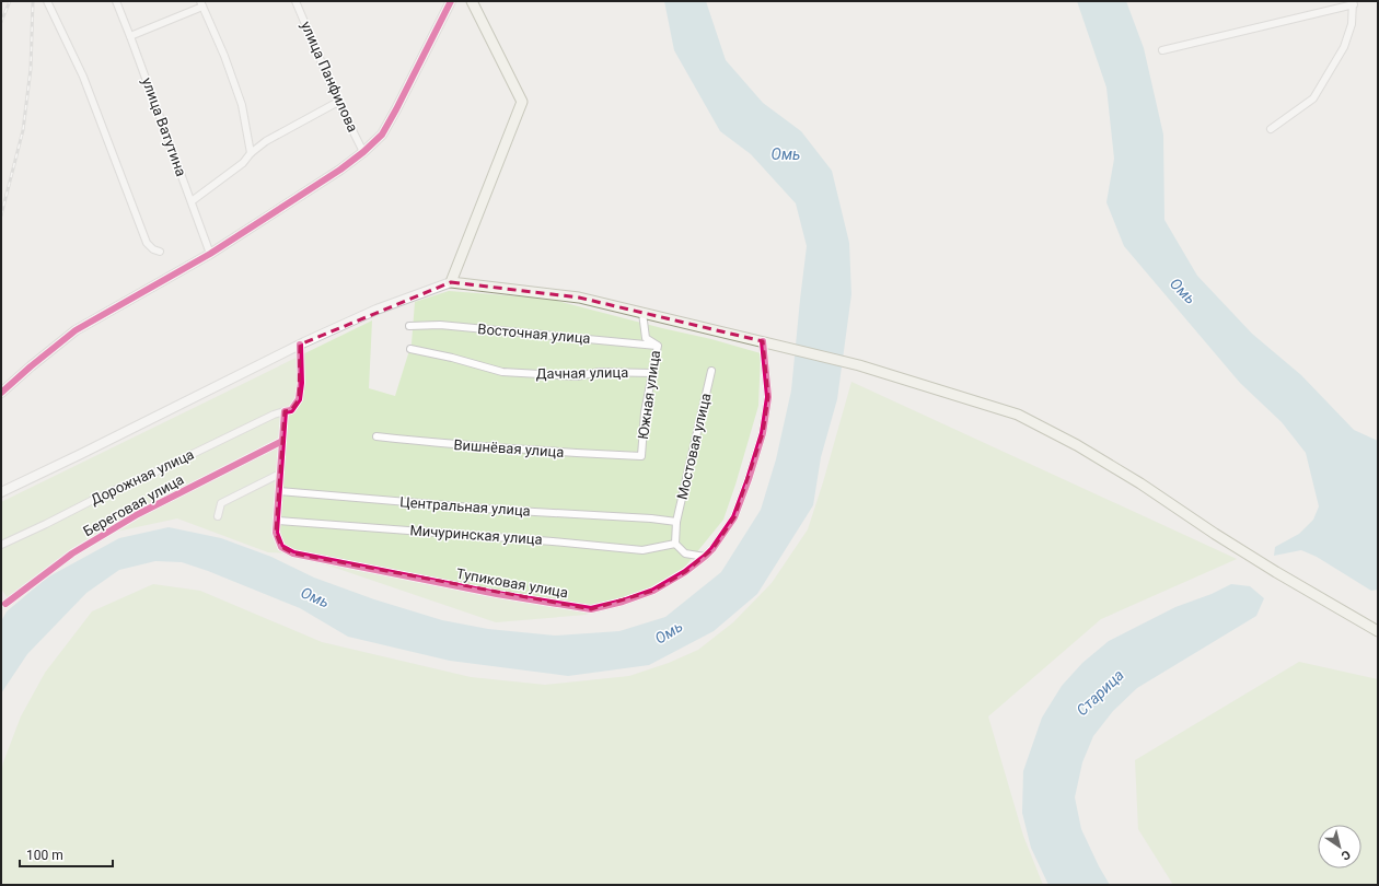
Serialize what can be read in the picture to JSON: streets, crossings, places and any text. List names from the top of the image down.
{
  "streets": {
    "street": [
      "улица Панфилова",
      "улица Ватутина",
      "Восточная улица",
      "Дачная улица",
      "Южная улица",
      "Мостовая улица",
      "Вишнёвая улица",
      "Дорожная улица",
      "Береговая улица",
      "Центральная улица",
      "Мичуринская улица",
      "Тупиковая улица"
    ]
  },
  "crossings": [
    ["Восточная улица", "Южная улица"],
    ["Дачная улица", "Южная улица"],
    ["Южная улица", "Вишнёвая улица"],
    ["Мостовая улица", "Центральная улица"],
    ["Мостовая улица", "Мичуринская улица"],
    ["Мичуринская улица", "Тупиковая улица"]
  ],
  "water": ["Омь", "Старица"],
  "scale_bar": "100 m",
  "north": "bottom right"
}
